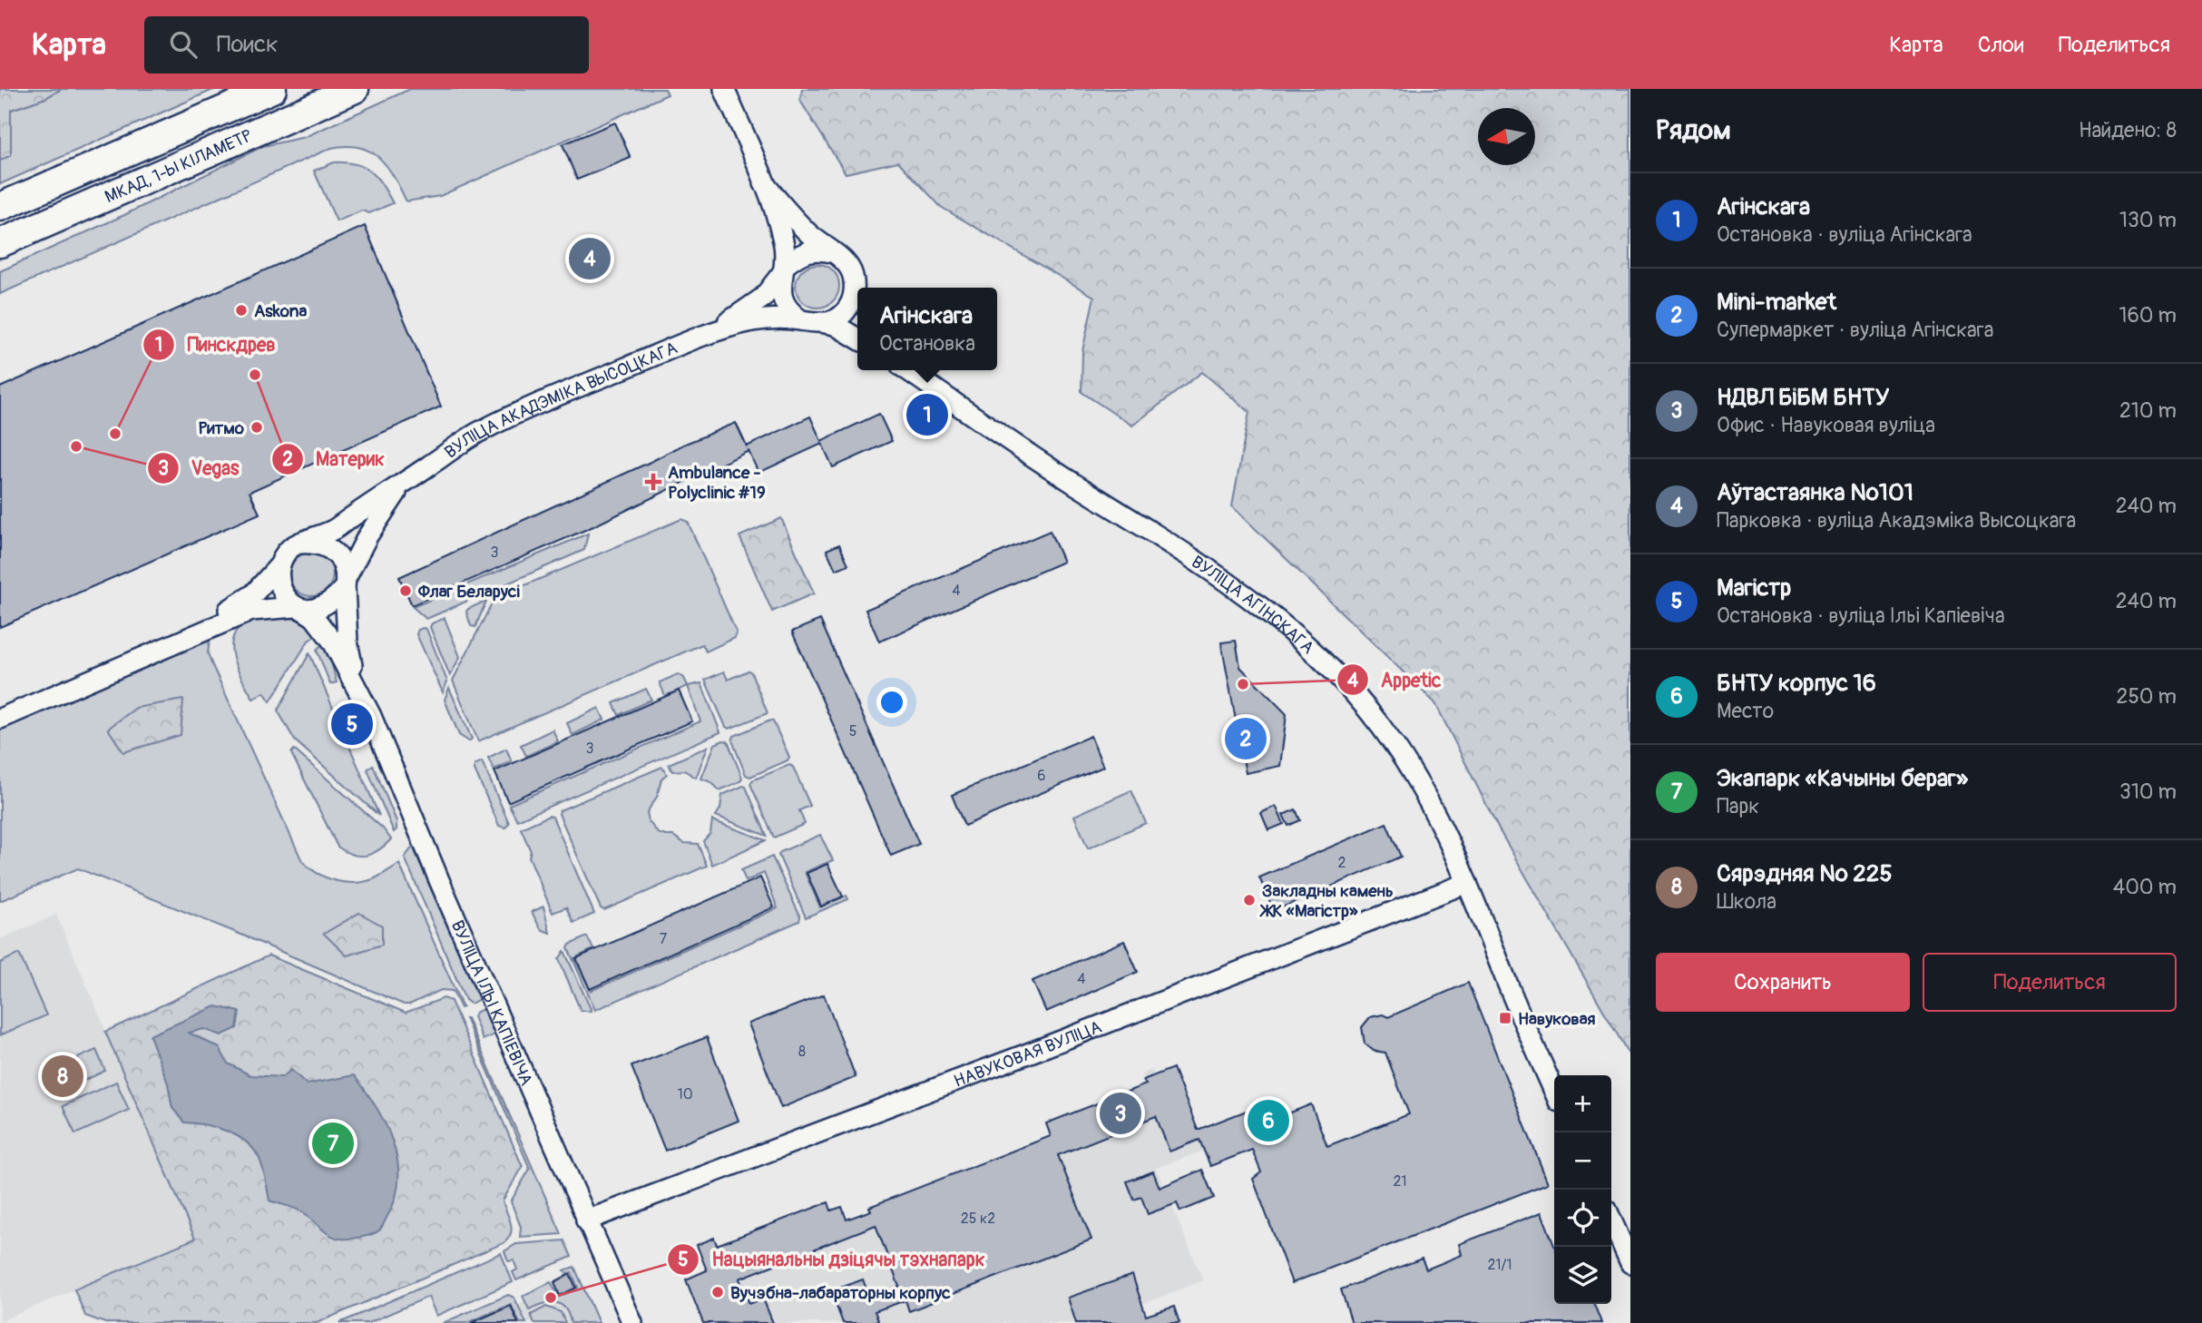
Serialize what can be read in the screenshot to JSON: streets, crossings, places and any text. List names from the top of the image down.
{
  "streets": {
    "highway": ["МКАД, 1-Ы КІЛАМЕТР"],
    "street": [
      "ВУЛІЦА АКАДЭМІКА ВЫСОЦКАГА",
      "ВУЛІЦА АГІНСКАГА",
      "ВУЛІЦА ІЛЬІ КАПІЕВІЧА",
      "НАВУКОВАЯ ВУЛІЦА"
    ]
  },
  "crossings": [
    ["ВУЛІЦА АКАДЭМІКА ВЫСОЦКАГА", "ВУЛІЦА ІЛЬІ КАПІЕВІЧА"],
    ["ВУЛІЦА АГІНСКАГА", "НАВУКОВАЯ ВУЛІЦА"],
    ["ВУЛІЦА ІЛЬІ КАПІЕВІЧА", "НАВУКОВАЯ ВУЛІЦА"]
  ],
  "places": {
    "other": [
      "Askona",
      "Материк",
      "Ритмо",
      "Пинскдрев",
      "Vegas",
      "Флаг Беларусі",
      "Appetic",
      "Закладны камень ЖК «Магістр»",
      "Вучэбна-лабараторны корпус",
      "Нацыянальны дзіцячы тэхнапарк"
    ],
    "health": ["Ambulance - Polyclinic #19"],
    "transit": ["Навуковая"]
  },
  "house_numbers": [
    "3",
    "4",
    "5",
    "3",
    "6",
    "2",
    "7",
    "4",
    "8",
    "10",
    "21",
    "25 к2",
    "21/1"
  ],
  "north": "left",
  "page": {
    "header": "Карта",
    "search": "Поиск",
    "nav": ["Карта", "Слои", "Поделиться"],
    "heading": ["Рядом", "Найдено: 8"],
    "list": [
      {
        "mark": "1",
        "name": "Агінскага",
        "note": "Остановка · вуліца Агінскага",
        "value": "130 m"
      },
      {
        "mark": "2",
        "name": "Mini-market",
        "note": "Супермаркет · вуліца Агінскага",
        "value": "160 m"
      },
      {
        "mark": "3",
        "name": "НДВЛ БіБМ БНТУ",
        "note": "Офис · Навуковая вуліца",
        "value": "210 m"
      },
      {
        "mark": "4",
        "name": "Аўтастаянка №101",
        "note": "Парковка · вуліца Акадэміка Высоцкага",
        "value": "240 m"
      },
      {
        "mark": "5",
        "name": "Магістр",
        "note": "Остановка · вуліца Ільі Капіевіча",
        "value": "240 m"
      },
      {
        "mark": "6",
        "name": "БНТУ корпус 16",
        "note": "Место",
        "value": "250 m"
      },
      {
        "mark": "7",
        "name": "Экапарк «Качыны бераг»",
        "note": "Парк",
        "value": "310 m"
      },
      {
        "mark": "8",
        "name": "Сярэдняя № 225",
        "note": "Школа",
        "value": "400 m"
      }
    ],
    "pins": [
      "4",
      "1",
      "5",
      "2",
      "8",
      "3",
      "6",
      "7"
    ],
    "popup": ["Агінскага", "Остановка"],
    "buttons": ["Сохранить", "Поделиться"],
    "map_buttons": ["+", "−"]
  }
}
